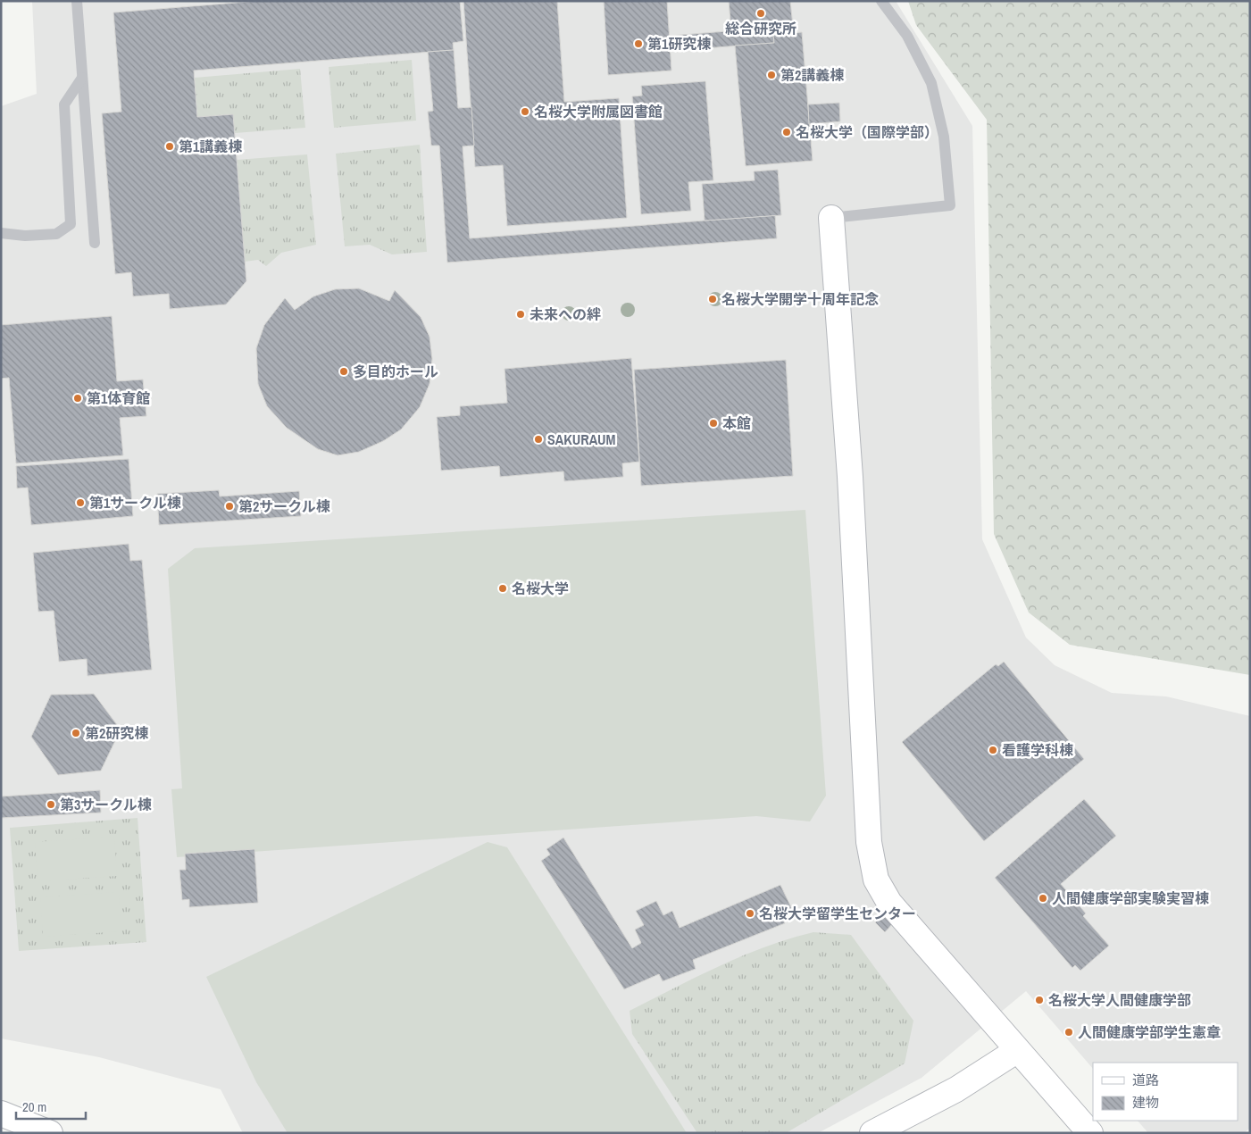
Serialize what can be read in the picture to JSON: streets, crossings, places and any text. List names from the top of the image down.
{
  "places": [
    "総合研究所",
    "第1研究棟",
    "第2講義棟",
    "名桜大学附属図書館",
    "名桜大学（国際学部）",
    "第1講義棟",
    "名桜大学開学十周年記念",
    "未来への絆",
    "多目的ホール",
    "第1体育館",
    "本館",
    "SAKURAUM",
    "第1サークル棟",
    "第2サークル棟",
    "名桜大学",
    "第2研究棟",
    "看護学科棟",
    "第3サークル棟",
    "人間健康学部実験実習棟",
    "名桜大学留学生センター",
    "名桜大学人間健康学部",
    "人間健康学部学生憲章"
  ],
  "legend": ["道路", "建物"],
  "scale_bar": "20 m"
}
